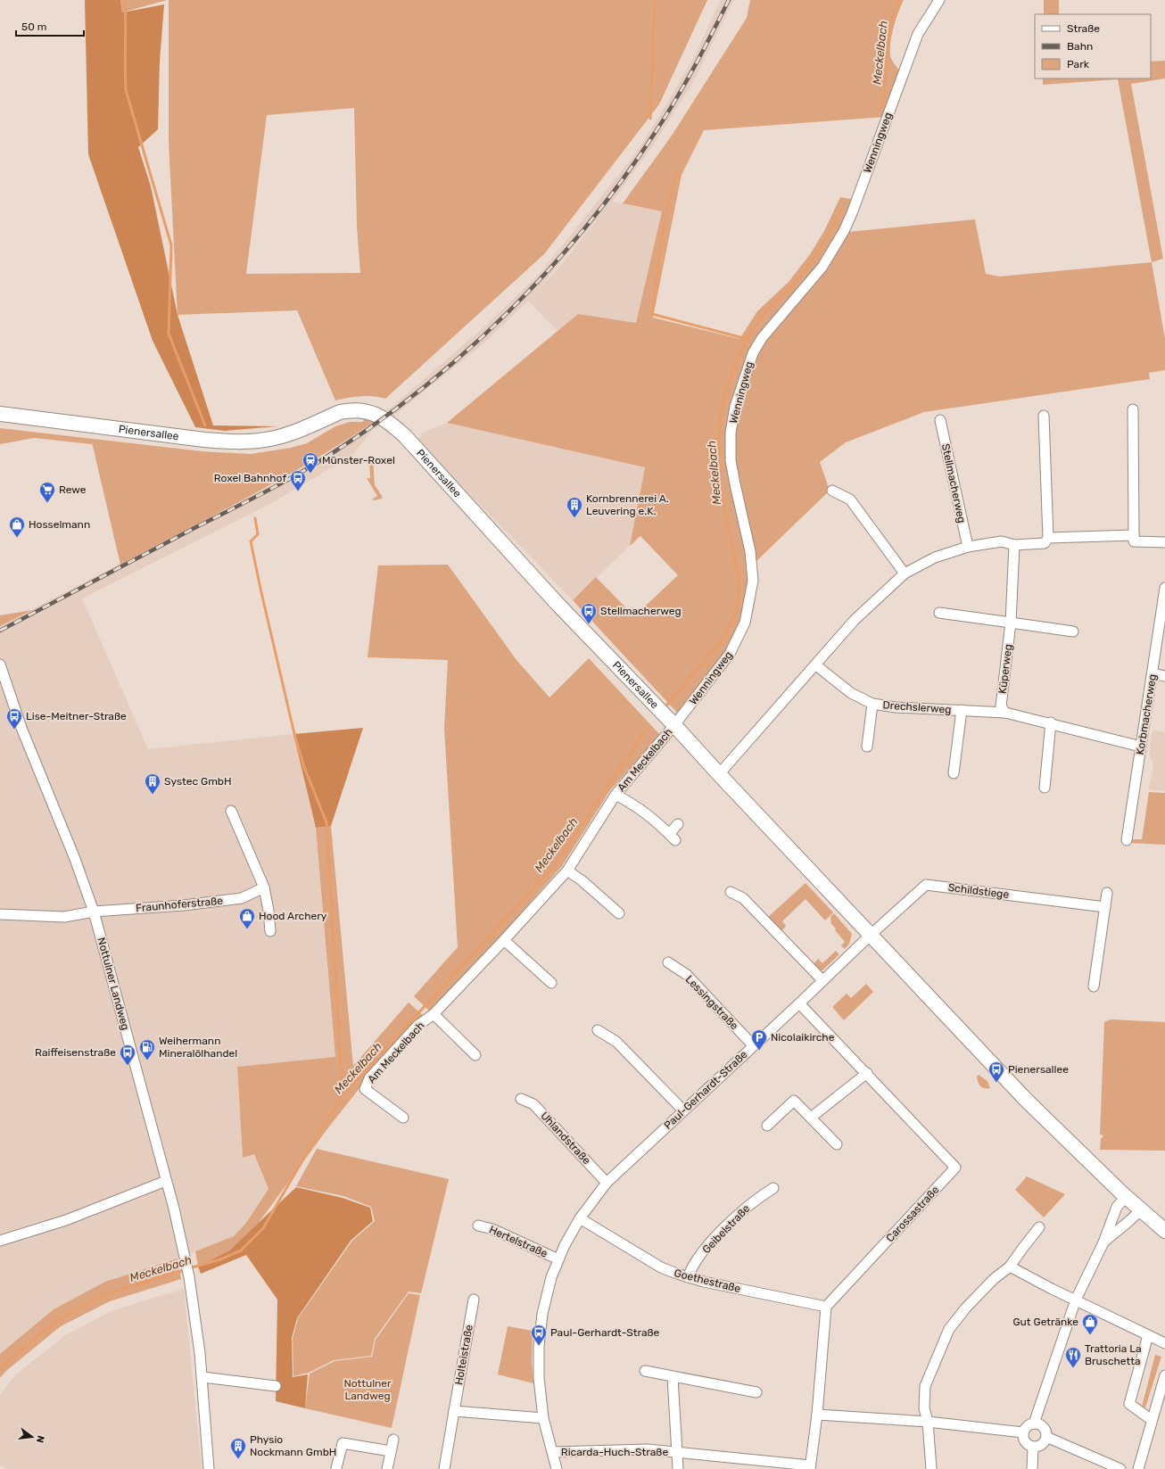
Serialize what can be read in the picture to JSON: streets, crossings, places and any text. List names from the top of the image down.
{
  "streets": {
    "main road": ["Pienersallee"],
    "street": [
      "Wenningweg",
      "Stellmacherweg",
      "Küperweg",
      "Drechslerweg",
      "Korbmacherweg",
      "Am Meckelbach",
      "Schildstiege",
      "Fraunhoferstraße",
      "Nottulner Landweg",
      "Lessingstraße",
      "Paul-Gerhardt-Straße",
      "Uhlandstraße",
      "Carossastraße",
      "Geibelstraße",
      "Hertelstraße",
      "Goethestraße",
      "Holteistraße",
      "Ricarda-Huch-Straße"
    ]
  },
  "crossings": [
    ["Wenningweg", "Pienersallee"],
    ["Wenningweg", "Am Meckelbach"],
    ["Pienersallee", "Am Meckelbach"],
    ["Pienersallee", "Schildstiege"],
    ["Pienersallee", "Paul-Gerhardt-Straße"],
    ["Küperweg", "Drechslerweg"],
    ["Drechslerweg", "Korbmacherweg"],
    ["Schildstiege", "Paul-Gerhardt-Straße"],
    ["Fraunhoferstraße", "Nottulner Landweg"],
    ["Lessingstraße", "Paul-Gerhardt-Straße"],
    ["Paul-Gerhardt-Straße", "Uhlandstraße"],
    ["Paul-Gerhardt-Straße", "Carossastraße"],
    ["Paul-Gerhardt-Straße", "Hertelstraße"],
    ["Paul-Gerhardt-Straße", "Goethestraße"],
    ["Paul-Gerhardt-Straße", "Ricarda-Huch-Straße"],
    ["Carossastraße", "Goethestraße"],
    ["Geibelstraße", "Goethestraße"]
  ],
  "water": ["Meckelbach"],
  "parks": ["Nottulner Landweg"],
  "places": {
    "station": ["Münster-Roxel"],
    "bus stop": [
      "Roxel Bahnhof",
      "Stellmacherweg",
      "Lise-Meitner-Straße",
      "Raiffeisenstraße",
      "Pienersallee",
      "Paul-Gerhardt-Straße"
    ],
    "supermarket": ["Rewe"],
    "building": ["Kornbrennerei A. Leuvering e.K.", "Systec GmbH", "Physio Nockmann GmbH"],
    "shop": ["Hosselmann", "Hood Archery", "Gut Getränke"],
    "parking": ["Nicolaikirche"],
    "fuel station": ["Weihermann Mineralölhandel"],
    "restaurant": ["Trattoria La Bruschetta"]
  },
  "legend": ["Straße", "Bahn", "Park"],
  "scale_bar": "50 m",
  "north": "right"
}
